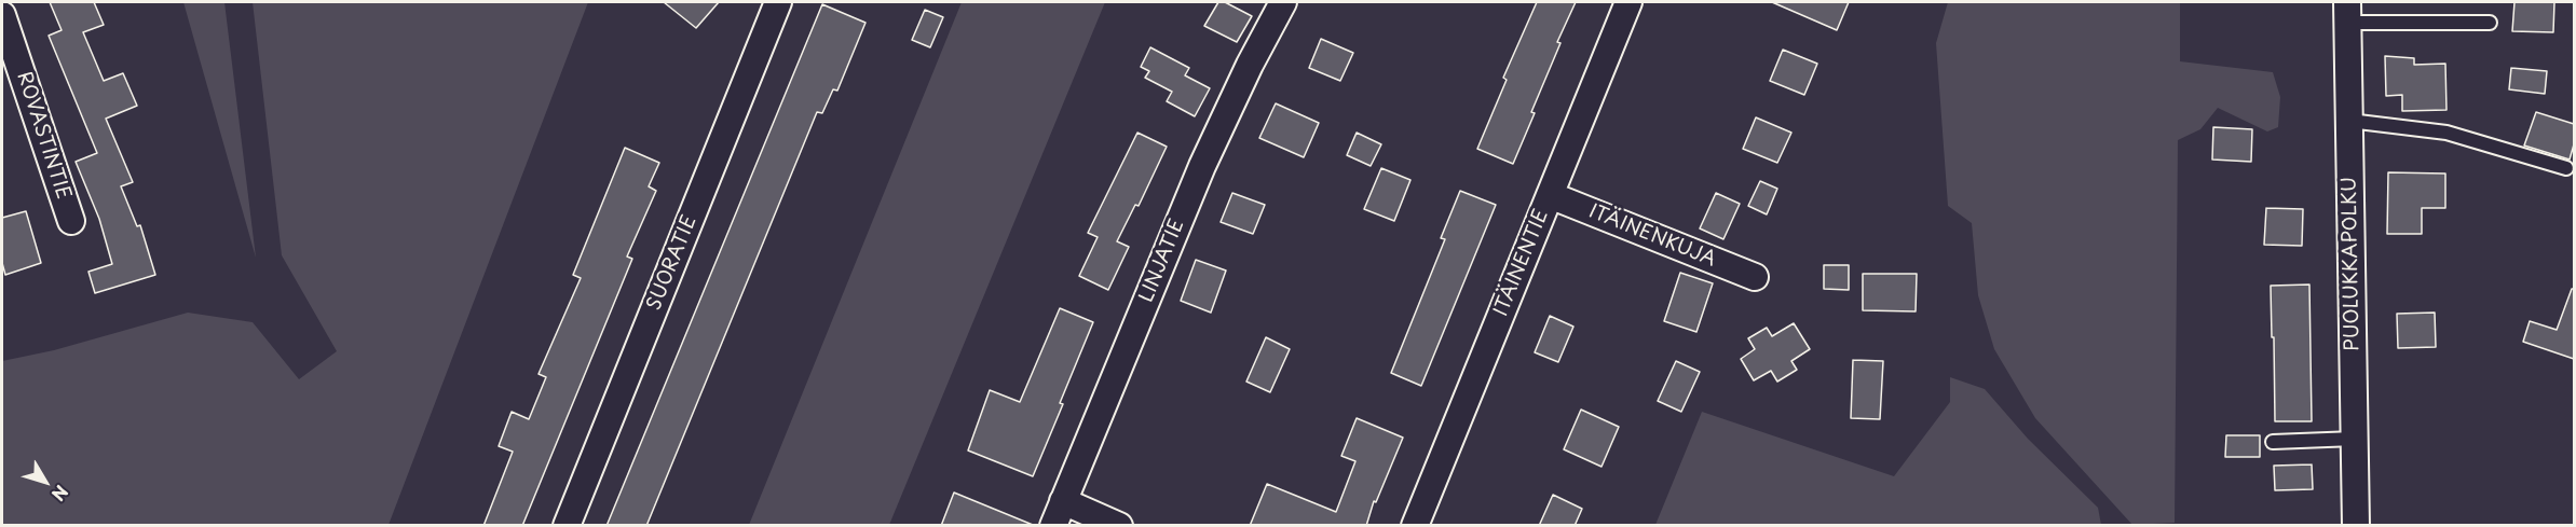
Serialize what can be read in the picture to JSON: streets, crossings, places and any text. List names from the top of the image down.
{
  "streets": {
    "street": [
      "ROVASTINTIE",
      "ITÄINENKUJA",
      "LINJATIE",
      "SUORATIE",
      "ITÄINENTIE",
      "PUOLUKKAPOLKU"
    ]
  },
  "crossings": [
    ["ITÄINENKUJA", "ITÄINENTIE"]
  ],
  "north": "bottom right"
}
